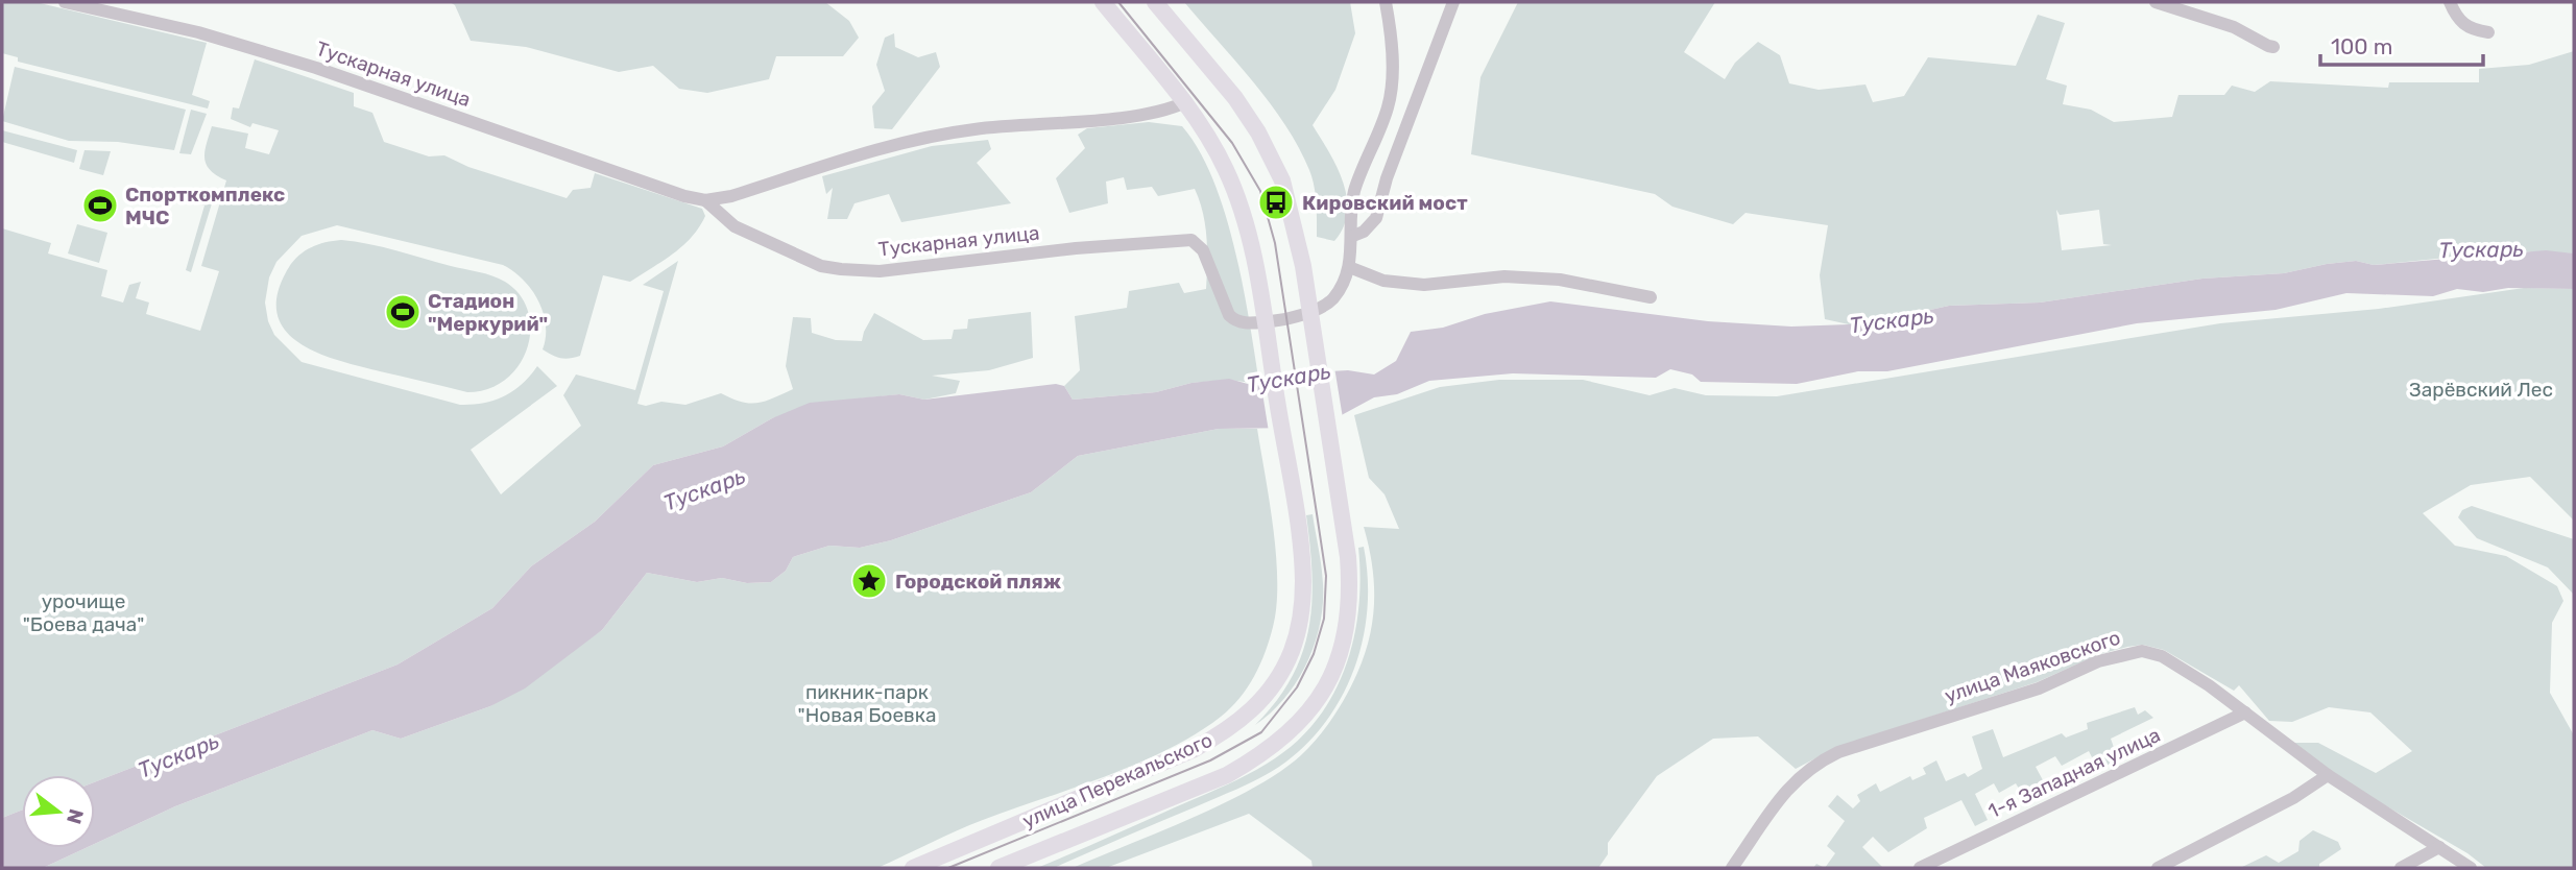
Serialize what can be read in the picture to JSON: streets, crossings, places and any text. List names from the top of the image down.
{
  "streets": {
    "main road": ["улица Перекальского"],
    "street": ["Тускарная улица", "улица Маяковского", "1-я Западная улица"]
  },
  "crossings": [
    ["Тускарная улица", "улица Перекальского"],
    ["улица Маяковского", "1-я Западная улица"]
  ],
  "water": ["Тускарь"],
  "parks": ["Зарёвский Лес", "урочище \"Боева дача\"", "пикник-парк \"Новая Боевка"],
  "places": {
    "bus stop": ["Кировский мост"],
    "sports": ["Спорткомплекс МЧС", "Стадион \"Меркурий\""],
    "place": ["Городской пляж"]
  },
  "scale_bar": "100 m",
  "north": "right"
}
